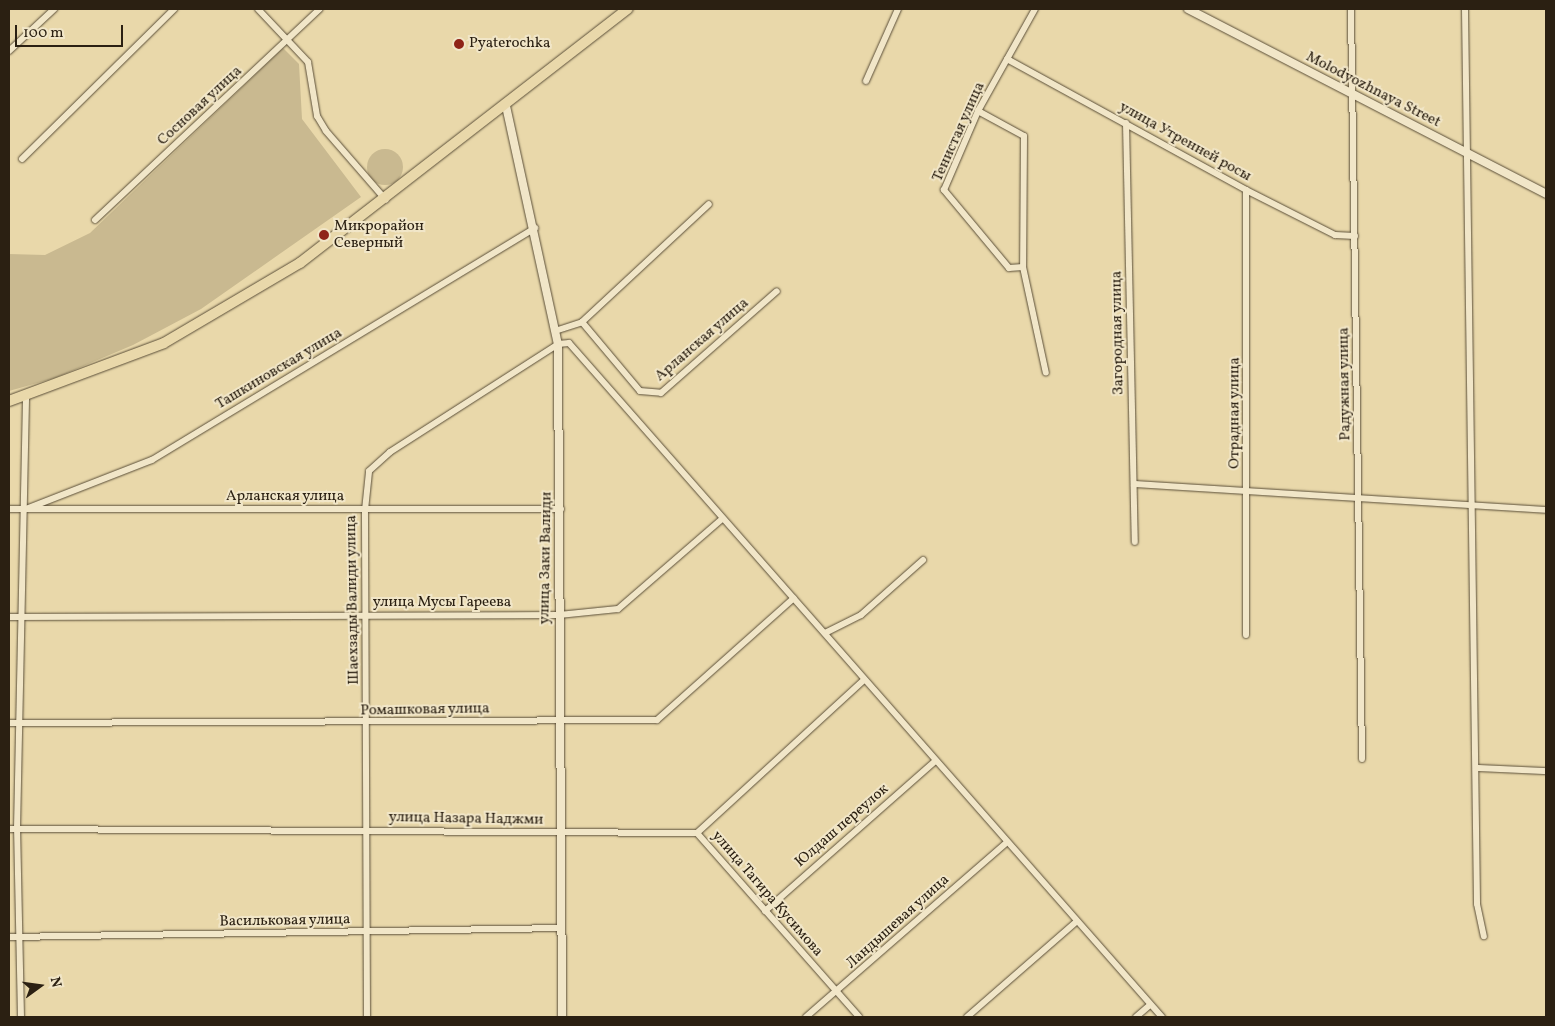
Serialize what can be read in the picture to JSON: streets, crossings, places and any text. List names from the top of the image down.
{
  "streets": {
    "street": [
      "Molodyozhnaya Street",
      "Сосновая улица",
      "Тенистая улица",
      "улица Утренней росы",
      "Загородная улица",
      "Арланская улица",
      "Ташкиновская улица",
      "Радужная улица",
      "Отрадная улица",
      "улица Заки Валиди",
      "Шаехзады Валиди улица",
      "улица Мусы Гареева",
      "Ромашковая улица",
      "улица Назара Наджми",
      "Юлдаш переулок",
      "улица Тагира Кусимова",
      "Васильковая улица",
      "Ландышевая улица"
    ]
  },
  "crossings": [
    ["Molodyozhnaya Street", "Радужная улица"],
    ["Тенистая улица", "улица Утренней росы"],
    ["улица Утренней росы", "Загородная улица"],
    ["улица Утренней росы", "Радужная улица"],
    ["улица Утренней росы", "Отрадная улица"],
    ["Арланская улица", "Ташкиновская улица"],
    ["Арланская улица", "улица Заки Валиди"],
    ["Арланская улица", "Шаехзады Валиди улица"],
    ["Ташкиновская улица", "улица Заки Валиди"],
    ["улица Заки Валиди", "Шаехзады Валиди улица"],
    ["улица Заки Валиди", "улица Мусы Гареева"],
    ["улица Заки Валиди", "Ромашковая улица"],
    ["улица Заки Валиди", "улица Назара Наджми"],
    ["улица Заки Валиди", "Васильковая улица"],
    ["Шаехзады Валиди улица", "улица Мусы Гареева"],
    ["Шаехзады Валиди улица", "Ромашковая улица"],
    ["Шаехзады Валиди улица", "улица Назара Наджми"],
    ["Шаехзады Валиди улица", "Васильковая улица"],
    ["улица Назара Наджми", "улица Тагира Кусимова"],
    ["Юлдаш переулок", "улица Тагира Кусимова"],
    ["улица Тагира Кусимова", "Ландышевая улица"]
  ],
  "places": ["Pyaterochka", "Микрорайон Северный"],
  "scale_bar": "100 m",
  "north": "right"
}
